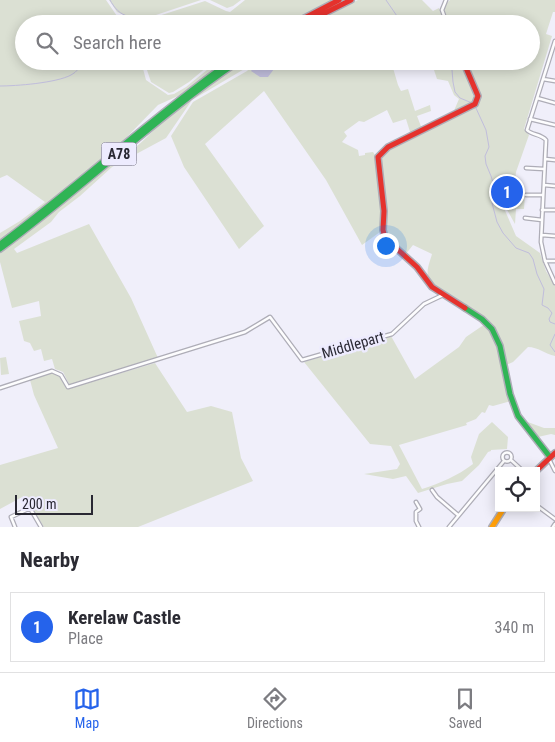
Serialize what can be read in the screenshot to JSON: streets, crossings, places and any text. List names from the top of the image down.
{
  "streets": {
    "main road": ["A78"],
    "street": ["Middlepart"]
  },
  "scale_bar": "200 m",
  "page": {
    "search": "Search here",
    "pins": "1",
    "scale": "200 m",
    "heading": "Nearby",
    "list": [
      {
        "mark": "1",
        "name": "Kerelaw Castle",
        "note": "Place",
        "value": "340 m"
      }
    ],
    "nav": ["Map", "Directions", "Saved"]
  }
}
